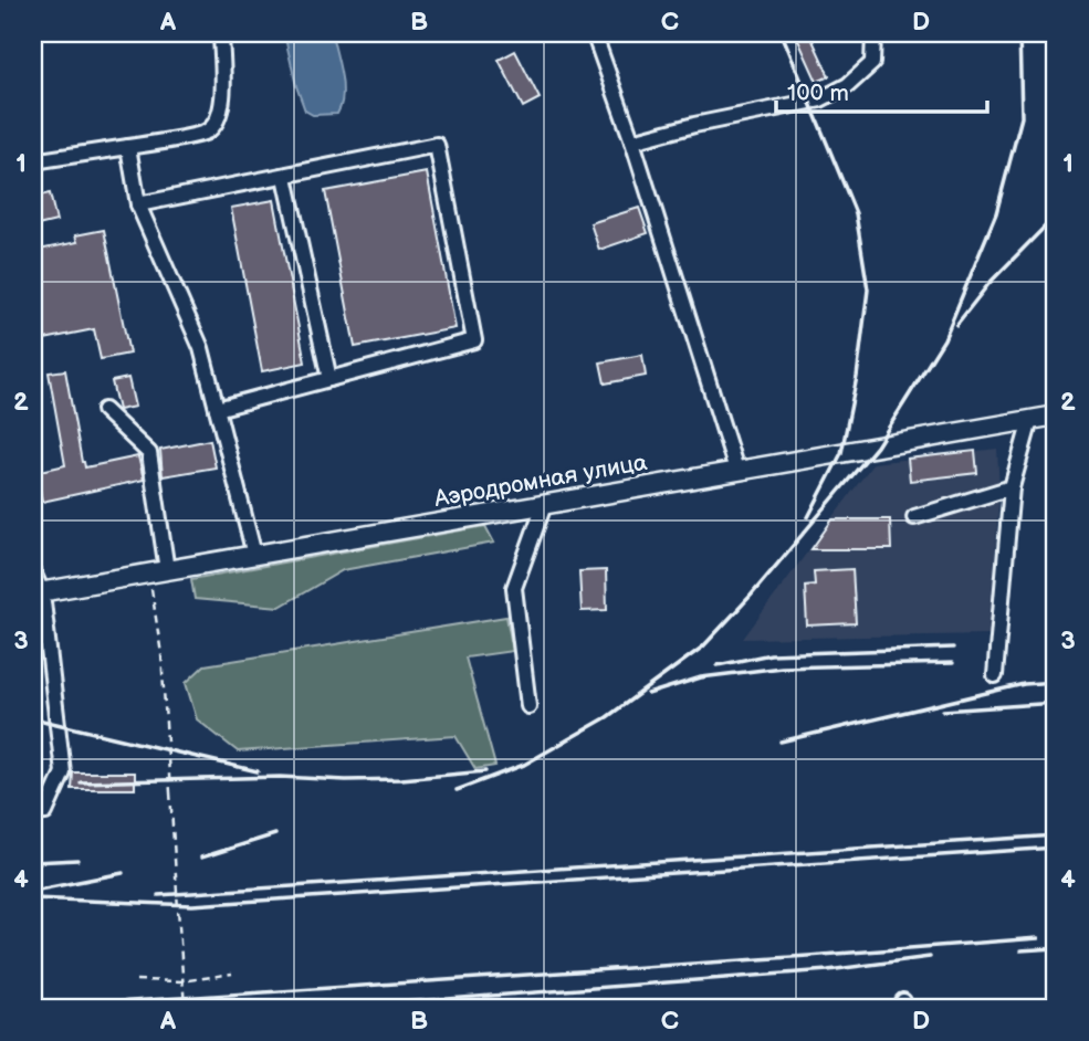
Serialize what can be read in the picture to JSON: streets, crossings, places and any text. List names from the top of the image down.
{
  "streets": {
    "main road": ["Аэродромная улица"]
  },
  "scale_bar": "100 m",
  "grid": {
    "columns": [
      "A",
      "B",
      "C",
      "D"
    ],
    "rows": [
      "1",
      "2",
      "3",
      "4"
    ]
  }
}
